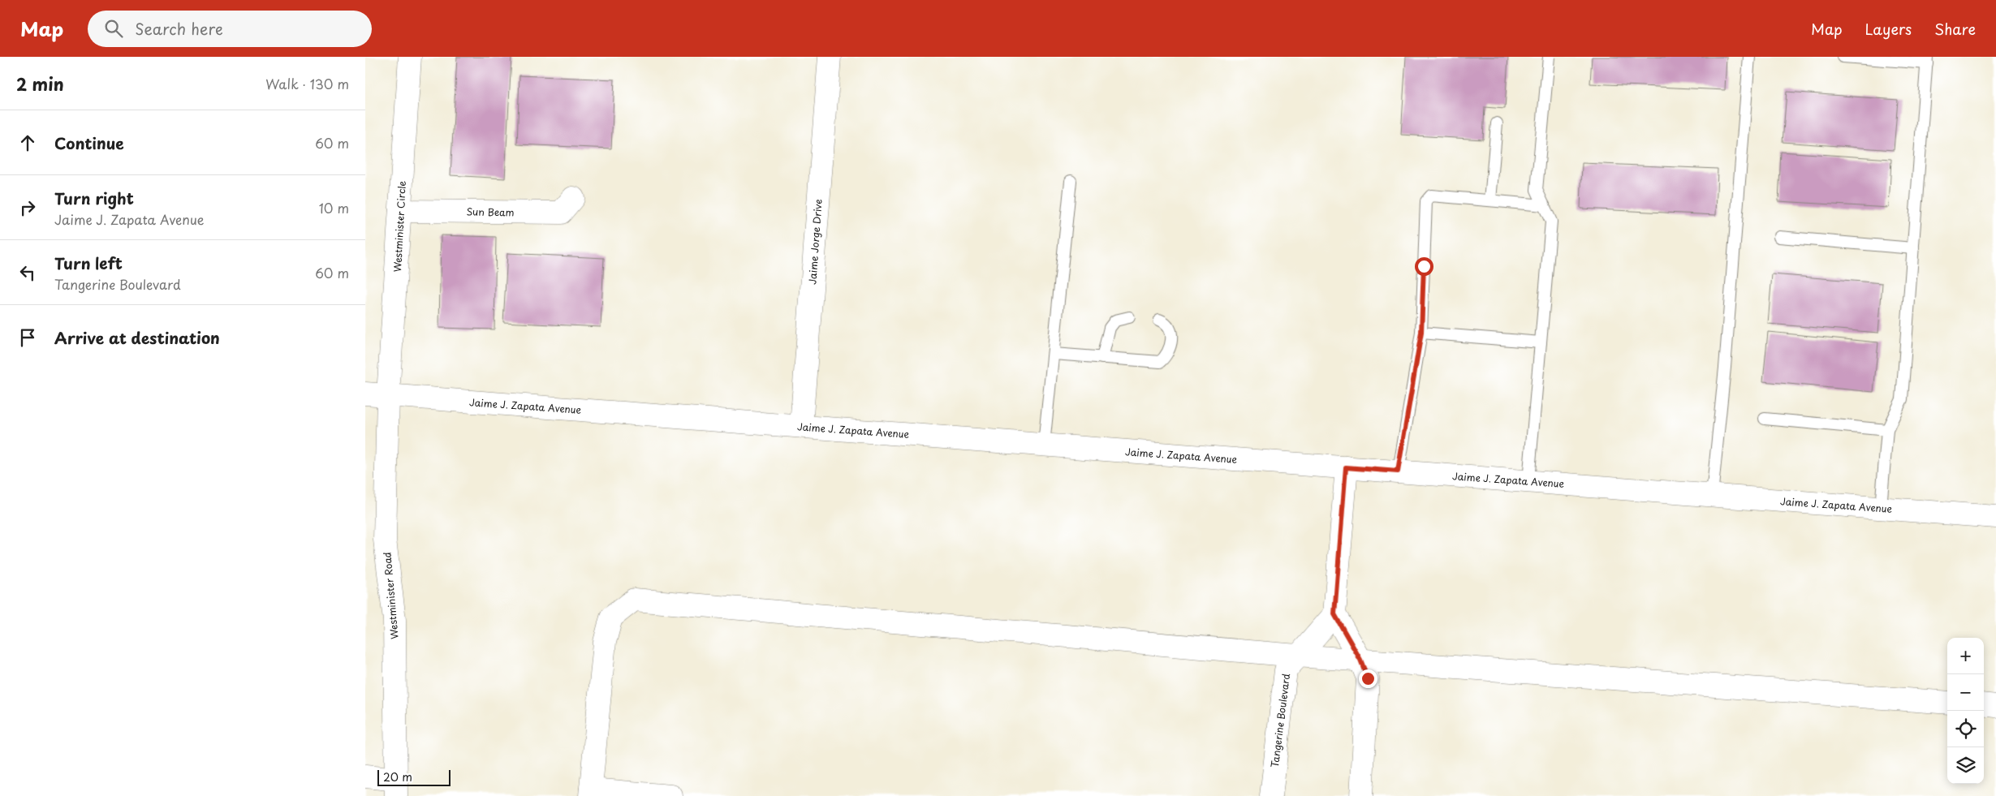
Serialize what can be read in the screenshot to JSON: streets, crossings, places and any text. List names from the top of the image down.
{
  "streets": {
    "street": [
      "Sun Beam",
      "Westminister Circle",
      "Jaime Jorge Drive",
      "Jaime J. Zapata Avenue",
      "Westminister Road",
      "Tangerine Boulevard"
    ]
  },
  "crossings": [
    ["Sun Beam", "Westminister Circle"],
    ["Westminister Circle", "Jaime J. Zapata Avenue"],
    ["Westminister Circle", "Westminister Road"],
    ["Jaime Jorge Drive", "Jaime J. Zapata Avenue"],
    ["Jaime J. Zapata Avenue", "Westminister Road"]
  ],
  "scale_bar": "20 m",
  "page": {
    "header": "Map",
    "search": "Search here",
    "nav": ["Map", "Layers", "Share"],
    "heading": ["2 min", "Walk · 130 m"],
    "list": [
      ["Continue", "60 m"],
      ["Turn right", "Jaime J. Zapata Avenue", "10 m"],
      ["Turn left", "Tangerine Boulevard", "60 m"],
      "Arrive at destination"
    ],
    "map_buttons": ["+", "−"],
    "scale": "20 m"
  }
}
